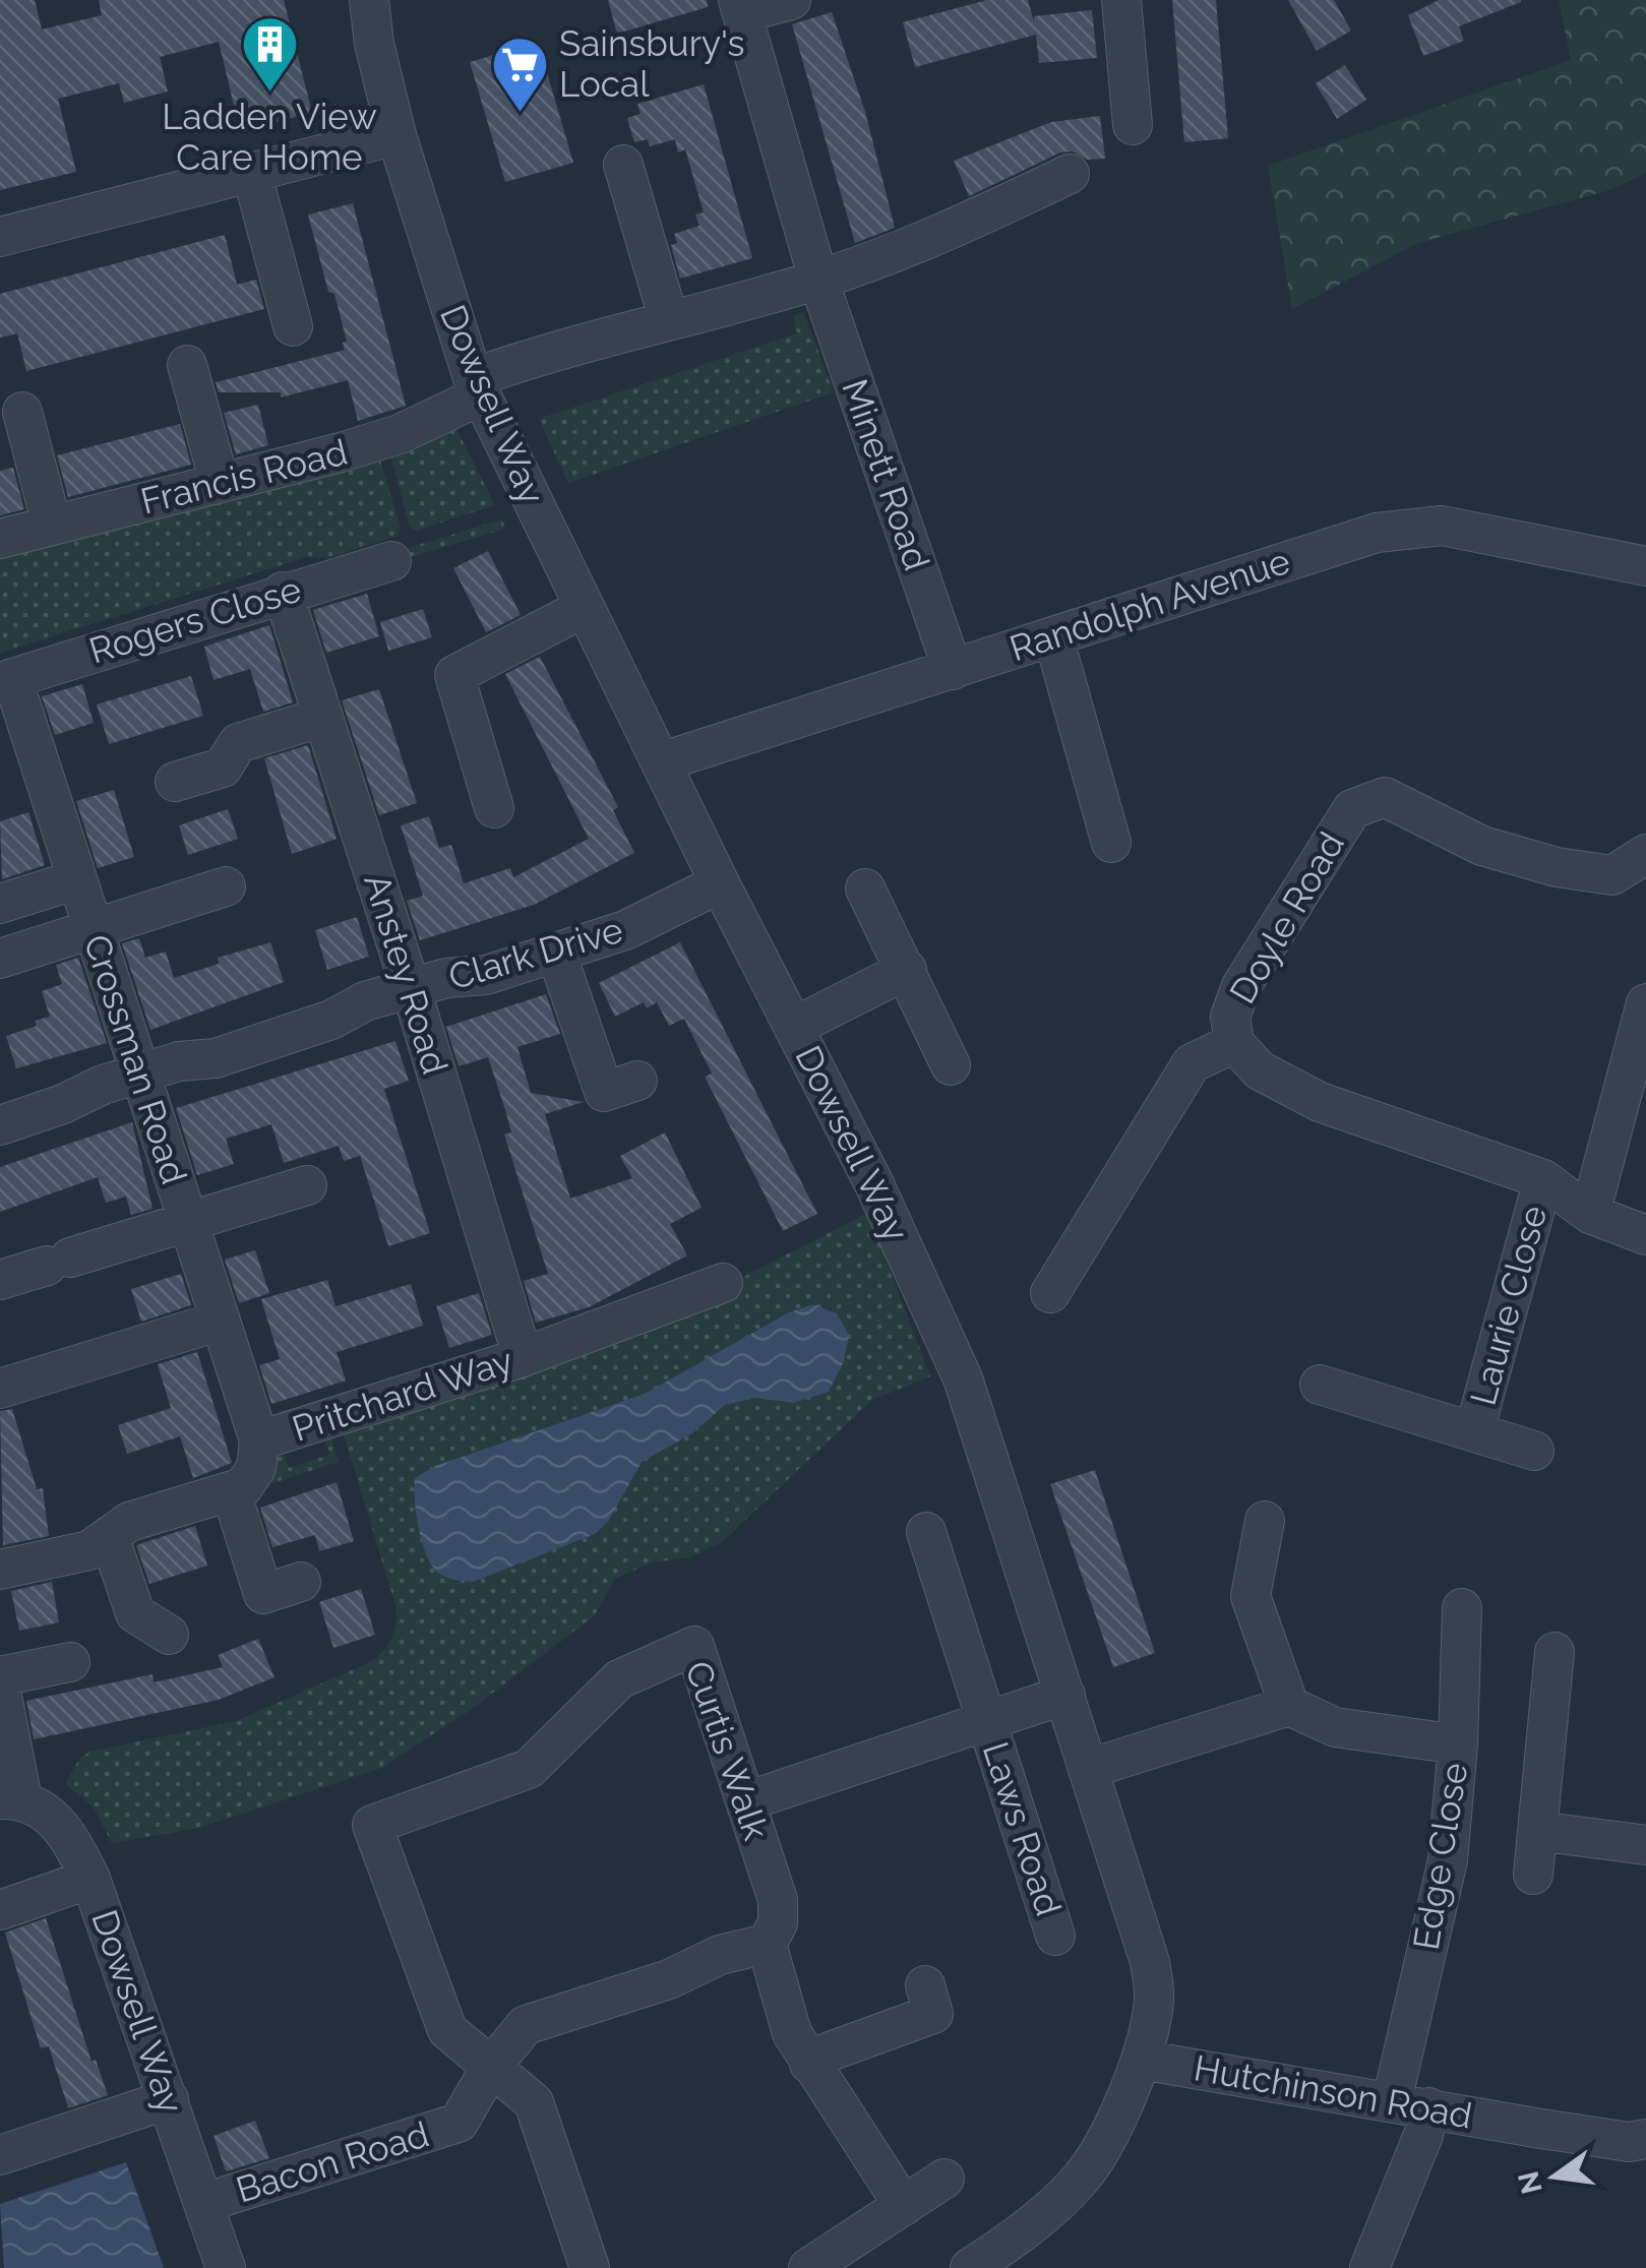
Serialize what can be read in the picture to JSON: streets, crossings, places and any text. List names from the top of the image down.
{
  "streets": {
    "street": [
      "Dowsell Way",
      "Minett Road",
      "Francis Road",
      "Randolph Avenue",
      "Rogers Close",
      "Doyle Road",
      "Clark Drive",
      "Anstey Road",
      "Crossman Road",
      "Laurie Close",
      "Pritchard Way",
      "Curtis Walk",
      "Laws Road",
      "Edge Close",
      "Hutchinson Road",
      "Bacon Road"
    ]
  },
  "crossings": [
    ["Dowsell Way", "Francis Road"],
    ["Dowsell Way", "Randolph Avenue"],
    ["Dowsell Way", "Clark Drive"],
    ["Dowsell Way", "Laws Road"],
    ["Dowsell Way", "Hutchinson Road"],
    ["Dowsell Way", "Bacon Road"],
    ["Minett Road", "Randolph Avenue"],
    ["Rogers Close", "Anstey Road"],
    ["Rogers Close", "Crossman Road"],
    ["Doyle Road", "Laurie Close"],
    ["Clark Drive", "Anstey Road"],
    ["Clark Drive", "Crossman Road"],
    ["Anstey Road", "Pritchard Way"],
    ["Crossman Road", "Pritchard Way"],
    ["Curtis Walk", "Laws Road"],
    ["Curtis Walk", "Bacon Road"],
    ["Edge Close", "Hutchinson Road"]
  ],
  "places": {
    "building": ["Ladden View Care Home"],
    "supermarket": ["Sainsbury's Local"]
  },
  "north": "left"
}
